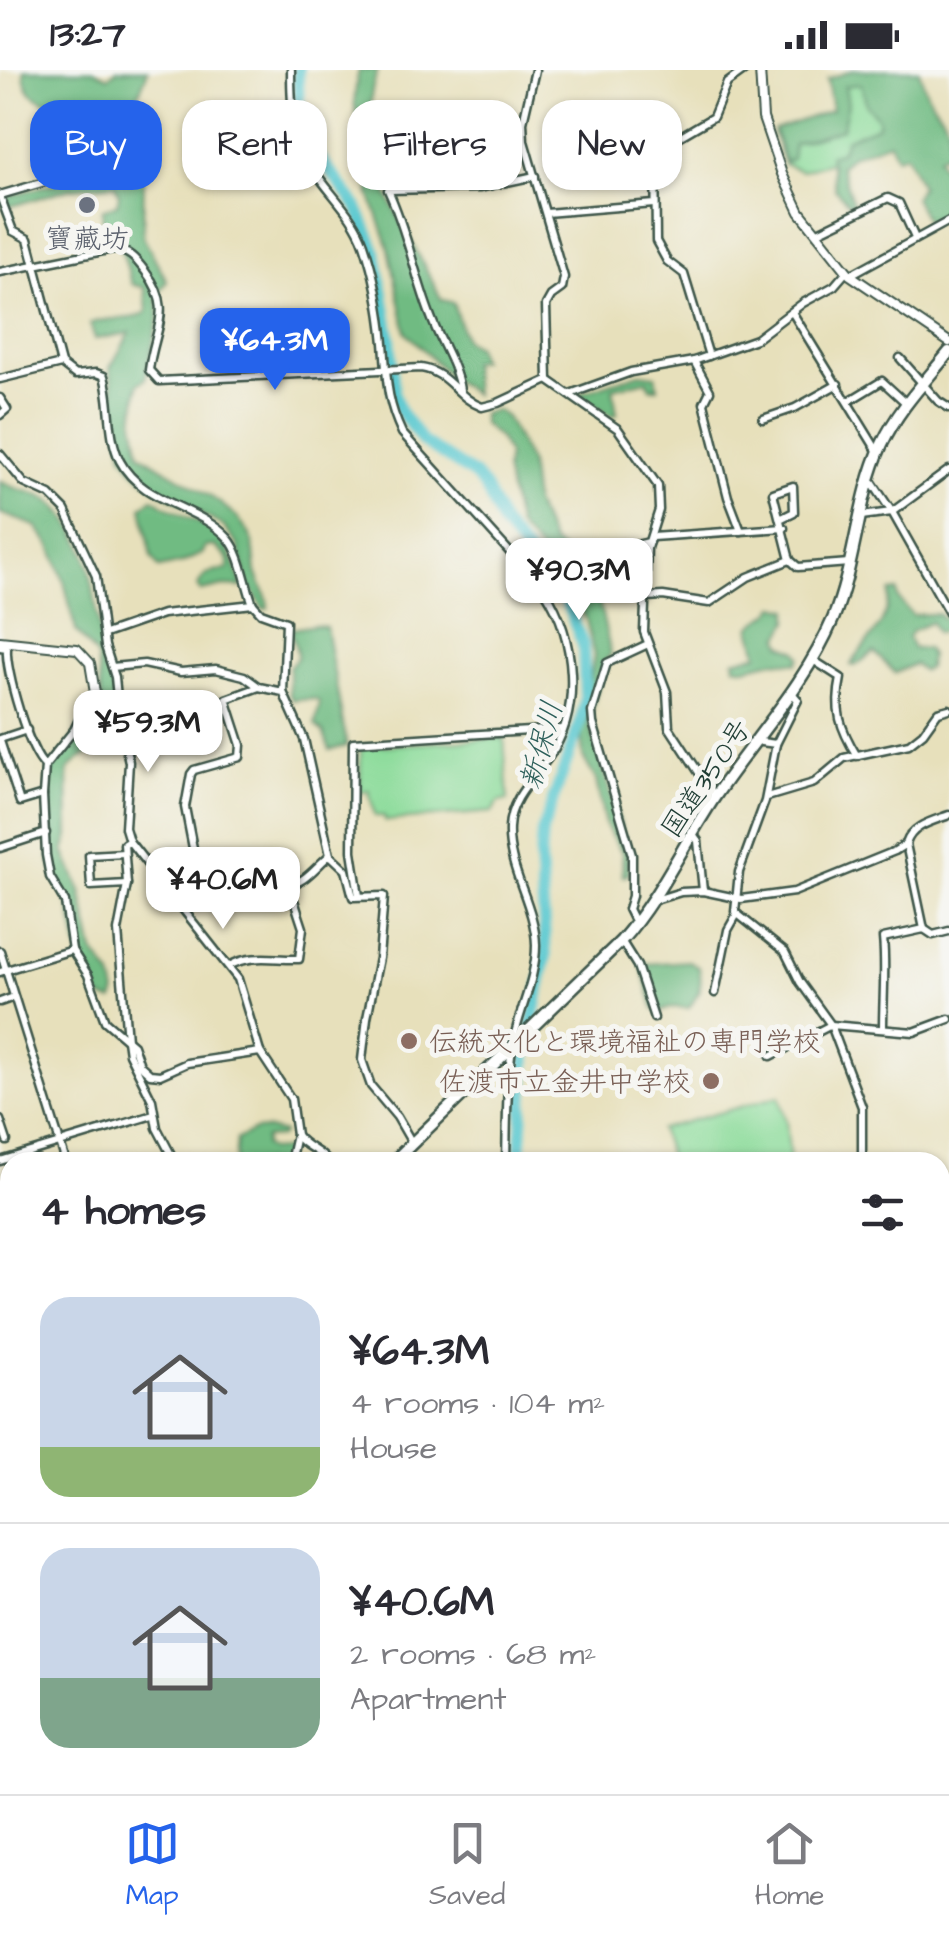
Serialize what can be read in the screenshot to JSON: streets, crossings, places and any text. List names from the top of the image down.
{
  "streets": {
    "highway": ["国道350号"]
  },
  "water": ["新保川"],
  "places": ["寶藏坊", "伝統文化と環境福祉の専門学校", "佐渡市立金井中学校"],
  "page": {
    "status": "13:27",
    "chip": [
      "Buy",
      "Rent",
      "Filters",
      "New"
    ],
    "price": [
      "¥64.3M",
      "¥90.3M",
      "¥59.3M",
      "¥40.6M"
    ],
    "heading": "4 homes",
    "list": [
      {
        "name": "¥64.3M",
        "note": "4 rooms · 104 m² · House"
      },
      {
        "name": "¥40.6M",
        "note": "2 rooms · 68 m² · Apartment"
      }
    ],
    "tabs": ["Map", "Saved", "Home"]
  }
}
